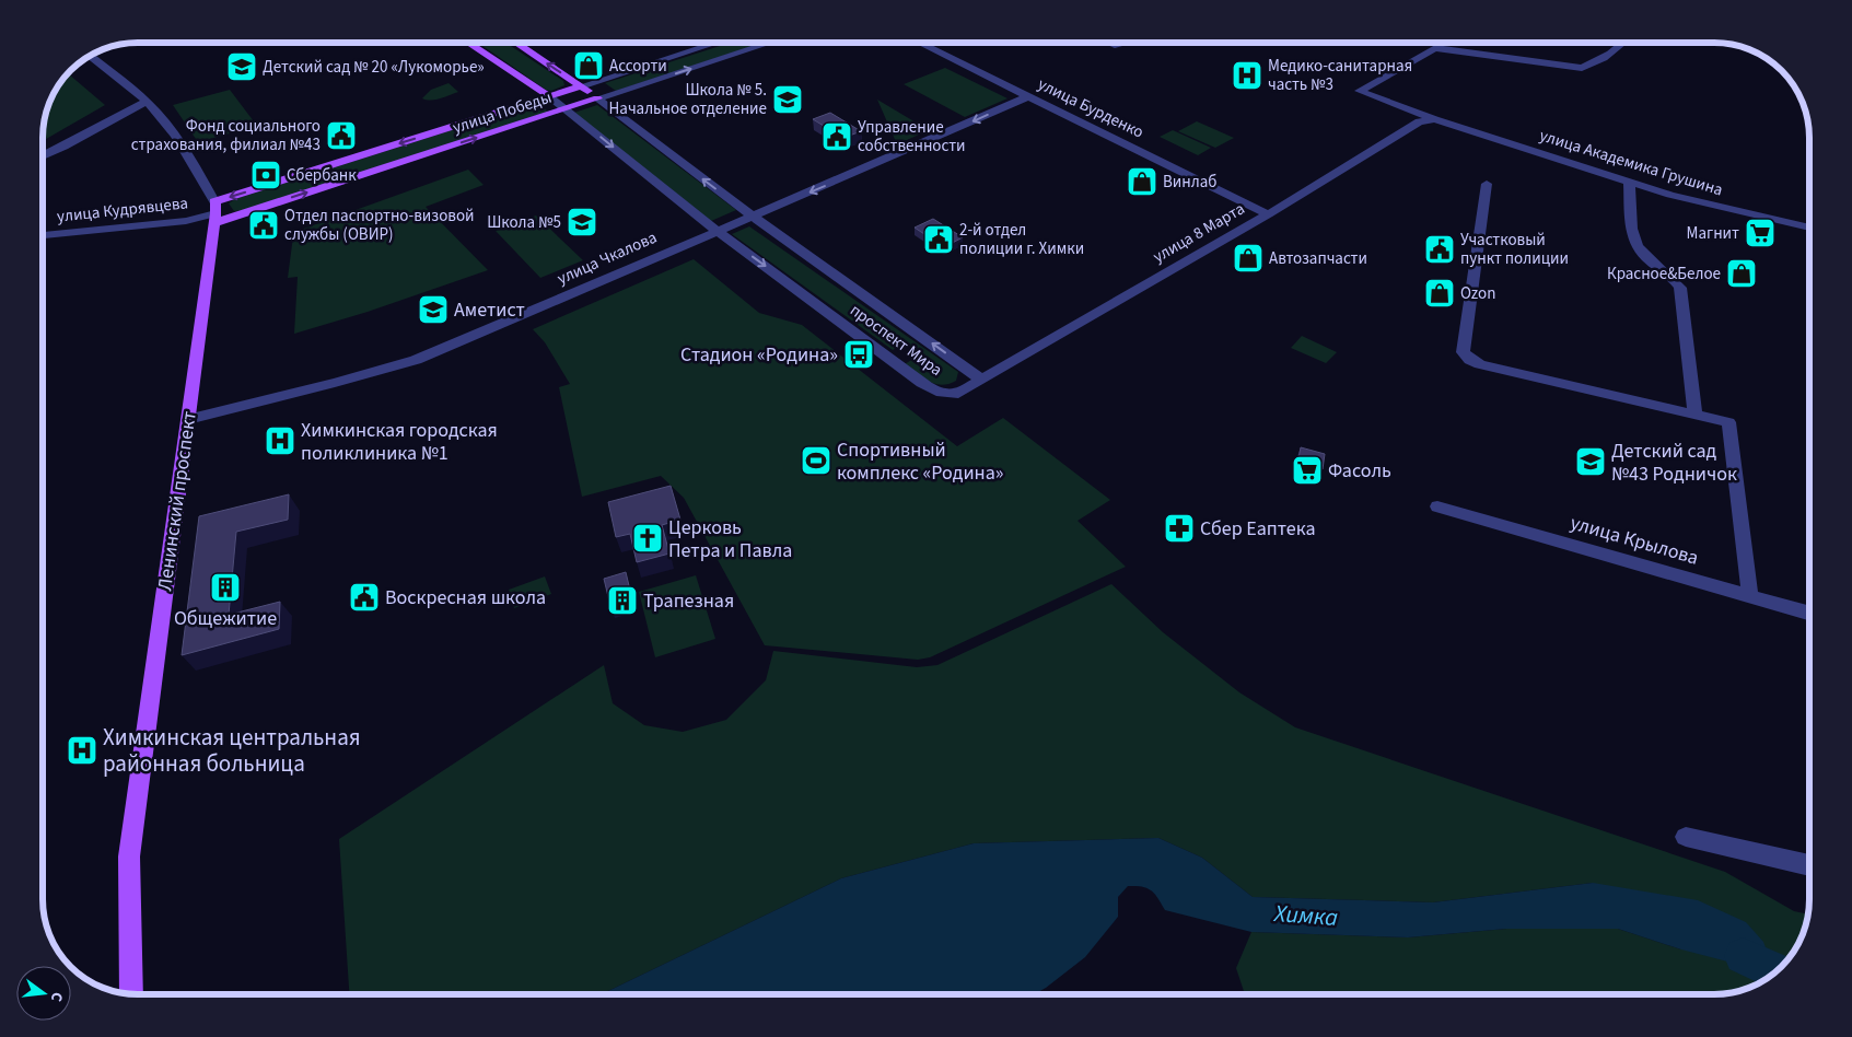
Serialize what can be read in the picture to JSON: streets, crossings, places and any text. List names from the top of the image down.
{
  "streets": {
    "main road": ["улица Победы", "проспект Мира", "Ленинский проспект"],
    "street": [
      "улица Бурденко",
      "улица Академика Грушина",
      "улица Кудрявцева",
      "улица 8 Марта",
      "улица Чкалова",
      "улица Крылова"
    ]
  },
  "crossings": [
    ["улица Бурденко", "улица 8 Марта"],
    ["улица Бурденко", "улица Чкалова"],
    ["улица Победы", "улица Кудрявцева"],
    ["улица Победы", "проспект Мира"],
    ["улица Победы", "Ленинский проспект"],
    ["улица Академика Грушина", "улица 8 Марта"],
    ["улица Кудрявцева", "Ленинский проспект"],
    ["улица 8 Марта", "проспект Мира"],
    ["улица Чкалова", "проспект Мира"],
    ["улица Чкалова", "Ленинский проспект"]
  ],
  "water": ["Химка"],
  "places": {
    "shop": [
      "Ассорти",
      "Винлаб",
      "Автозапчасти",
      "Красное&Белое",
      "Ozon"
    ],
    "school or university": [
      "Детский сад № 20 «Лукоморье»",
      "Школа № 5. Начальное отделение",
      "Школа №5",
      "Аметист",
      "Детский сад №43 Родничок"
    ],
    "hospital": ["Медико-санитарная часть №3", "Химкинская городская поликлиника №1", "Химкинская центральная районная больница"],
    "public building": [
      "Фонд социального страхования, филиал №43",
      "Управление собственности",
      "Отдел паспортно-визовой службы (ОВИР)",
      "2-й отдел полиции г. Химки",
      "Участковый пункт полиции",
      "Воскресная школа"
    ],
    "bank": ["Сбербанк"],
    "supermarket": ["Магнит", "Фасоль"],
    "bus stop": ["Стадион «Родина»"],
    "sports": ["Спортивный комплекс «Родина»"],
    "pharmacy": ["Сбер Еаптека"],
    "church": ["Церковь Петра и Павла"],
    "building": ["Общежитие", "Трапезная"]
  },
  "north": "right"
}
